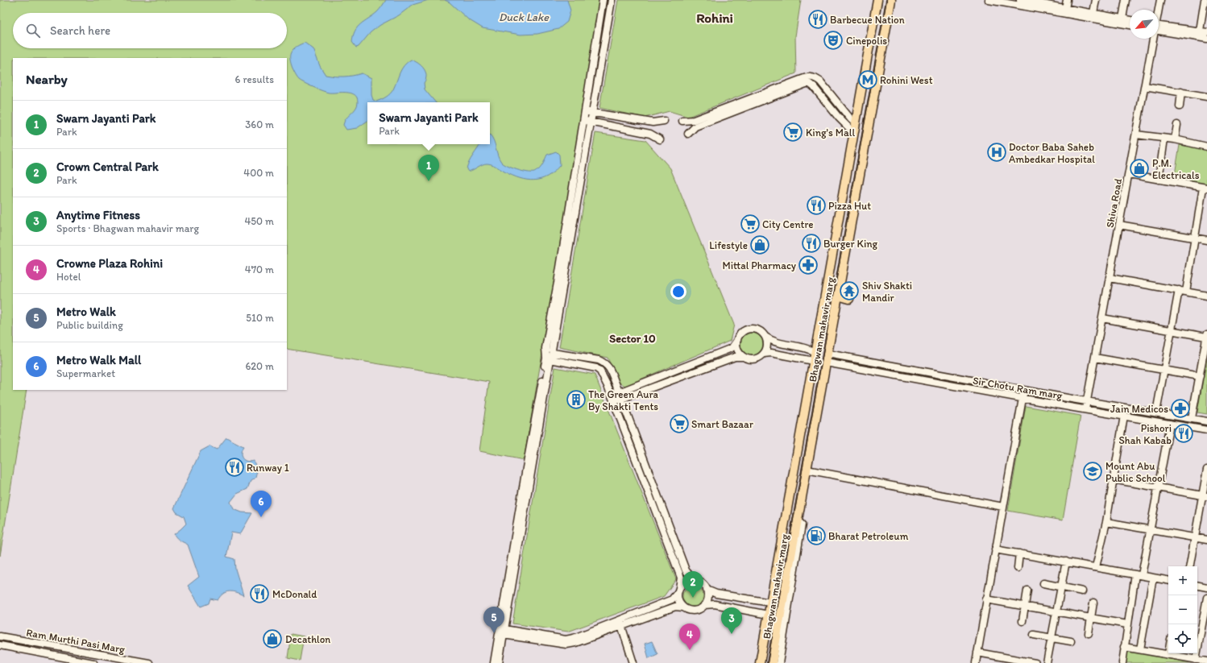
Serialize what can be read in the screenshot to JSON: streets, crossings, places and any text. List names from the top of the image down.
{
  "streets": {
    "main road": ["Bhagwan mahavir marg"],
    "street": ["Shiva Road", "Sir Chotu Ram marg", "Ram Murthi Pasi Marg"]
  },
  "crossings": [
    ["Shiva Road", "Sir Chotu Ram marg"],
    ["Bhagwan mahavir marg", "Sir Chotu Ram marg"]
  ],
  "districts": ["Rohini", "Sector 10"],
  "water": ["Duck Lake"],
  "places": {
    "restaurant": [
      "Barbecue Nation",
      "Pizza Hut",
      "Burger King",
      "Pishori Shah Kabab",
      "Runway 1",
      "McDonald"
    ],
    "theatre": ["Cinepolis"],
    "metro station": ["Rohini West"],
    "supermarket": ["King's Mall", "City Centre", "Smart Bazaar"],
    "hospital": ["Doctor Baba Saheb Ambedkar Hospital"],
    "shop": ["P.M. Electricals", "Lifestyle", "Decathlon"],
    "pharmacy": ["Mittal Pharmacy", "Jain Medicos"],
    "temple": ["Shiv Shakti Mandir"],
    "building": ["The Green Aura By Shakti Tents"],
    "school or university": ["Mount Abu Public School"],
    "fuel station": ["Bharat Petroleum"]
  },
  "north": "bottom left",
  "page": {
    "search": "Search here",
    "heading": ["Nearby", "6 results"],
    "list": [
      {
        "mark": "1",
        "name": "Swarn Jayanti Park",
        "note": "Park",
        "value": "360 m"
      },
      {
        "mark": "2",
        "name": "Crown Central Park",
        "note": "Park",
        "value": "400 m"
      },
      {
        "mark": "3",
        "name": "Anytime Fitness",
        "note": "Sports · Bhagwan mahavir marg",
        "value": "450 m"
      },
      {
        "mark": "4",
        "name": "Crowne Plaza Rohini",
        "note": "Hotel",
        "value": "470 m"
      },
      {
        "mark": "5",
        "name": "Metro Walk",
        "note": "Public building",
        "value": "510 m"
      },
      {
        "mark": "6",
        "name": "Metro Walk Mall",
        "note": "Supermarket",
        "value": "620 m"
      }
    ],
    "popup": ["Swarn Jayanti Park", "Park"],
    "pins": [
      "1",
      "6",
      "2",
      "5",
      "3",
      "4"
    ],
    "map_buttons": ["+", "−"]
  }
}
